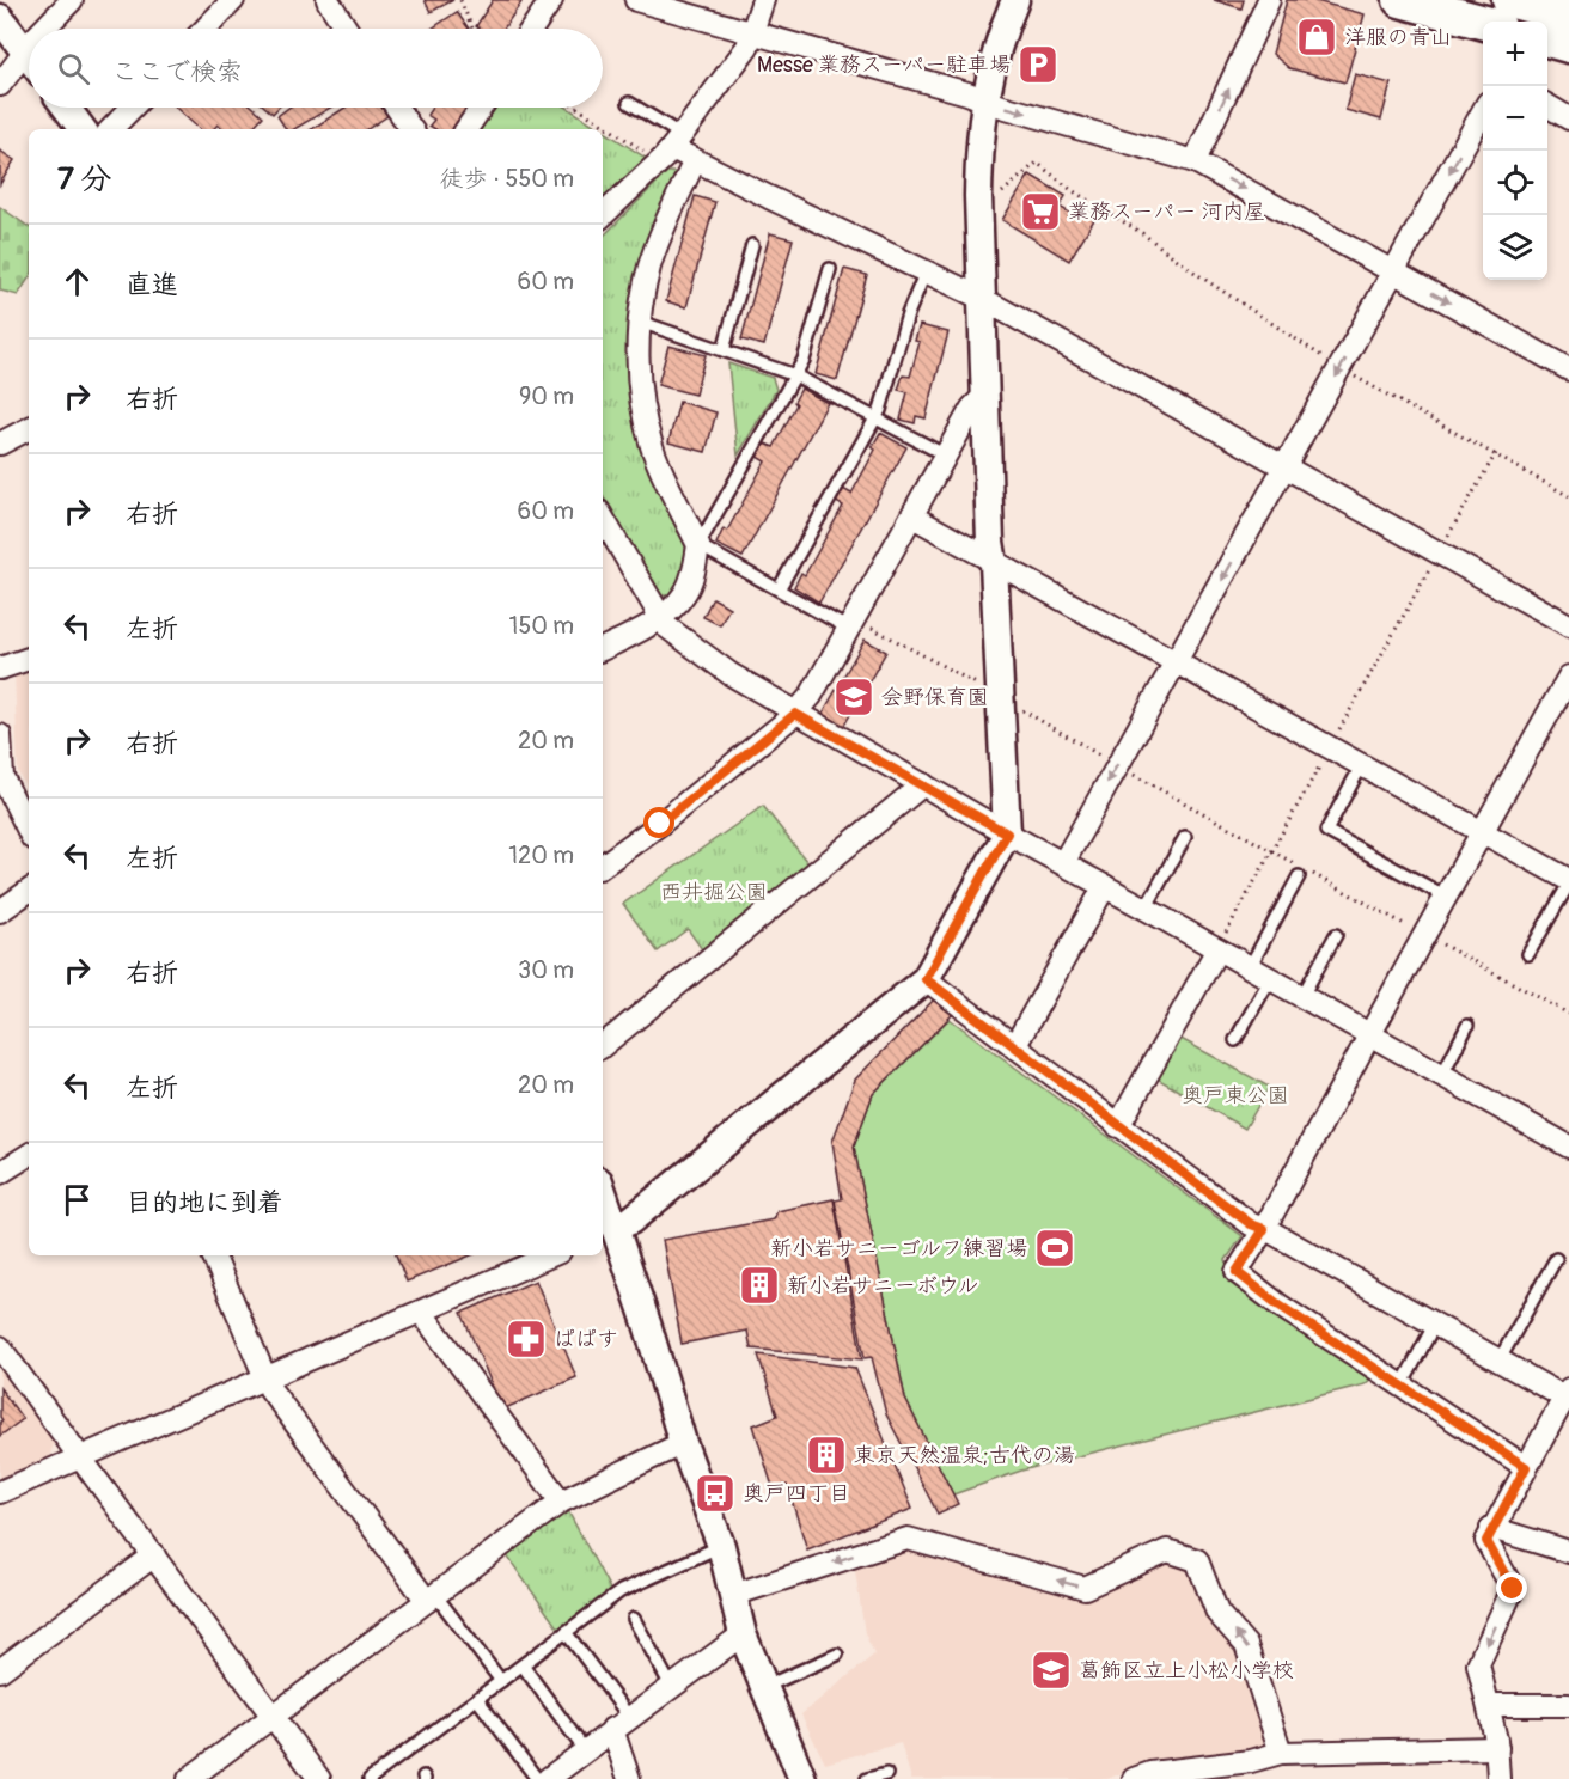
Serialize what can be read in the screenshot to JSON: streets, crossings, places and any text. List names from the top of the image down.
{
  "parks": ["西井掘公園", "奥戸東公園"],
  "places": {
    "shop": ["洋服の青山"],
    "parking": ["Messe 業務スーパー駐車場"],
    "supermarket": ["業務スーパー 河内屋"],
    "school or university": ["会野保育園", "葛飾区立上小松小学校"],
    "sports": ["新小岩サニーゴルフ練習場"],
    "building": ["新小岩サニーボウル", "東京天然温泉;古代の湯"],
    "pharmacy": ["ぱぱす"],
    "bus stop": ["奥戸四丁目"]
  },
  "page": {
    "map_buttons": ["+", "−"],
    "search": "ここで検索",
    "heading": ["7 分", "徒歩 · 550 m"],
    "list": [
      ["直進", "60 m"],
      ["右折", "90 m"],
      ["右折", "60 m"],
      ["左折", "150 m"],
      ["右折", "20 m"],
      ["左折", "120 m"],
      ["右折", "30 m"],
      ["左折", "20 m"],
      "目的地に到着"
    ]
  }
}
